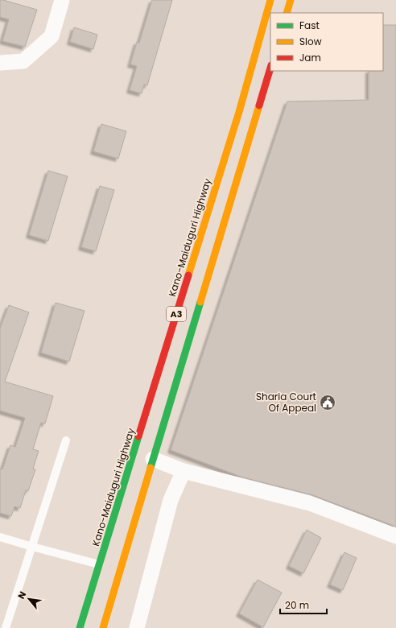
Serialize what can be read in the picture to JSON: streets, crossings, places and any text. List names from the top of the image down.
{
  "streets": {
    "highway": ["Kano-Maiduguri Highway", "A3"]
  },
  "crossings": [
    ["Kano-Maiduguri Highway", "A3"]
  ],
  "places": {
    "public building": ["Sharia Court Of Appeal"]
  },
  "legend": ["Fast", "Slow", "Jam"],
  "scale_bar": "20 m",
  "north": "top left"
}
